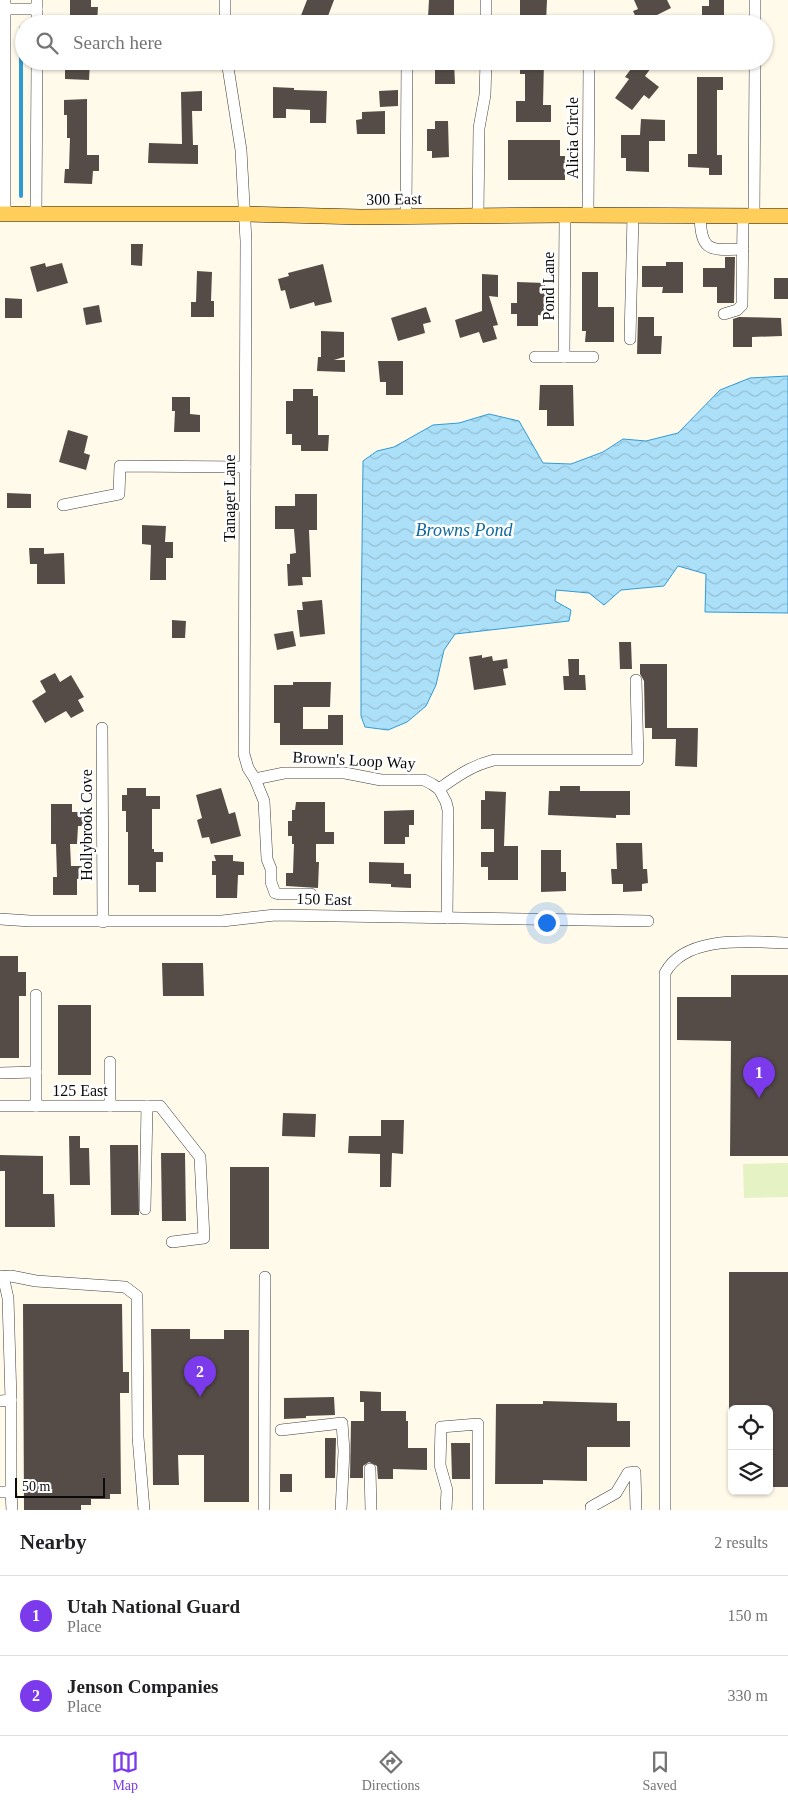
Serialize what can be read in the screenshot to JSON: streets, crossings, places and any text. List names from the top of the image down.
{
  "streets": {
    "main road": ["300 East"],
    "street": [
      "Alicia Circle",
      "Pond Lane",
      "Tanager Lane",
      "Brown's Loop Way",
      "Hollybrook Cove",
      "150 East",
      "125 East"
    ]
  },
  "crossings": [
    ["Alicia Circle", "300 East"],
    ["300 East", "Pond Lane"],
    ["300 East", "Tanager Lane"],
    ["Tanager Lane", "Brown's Loop Way"],
    ["Hollybrook Cove", "150 East"]
  ],
  "water": ["Browns Pond"],
  "scale_bar": "50 m",
  "page": {
    "search": "Search here",
    "pins": ["1", "2"],
    "scale": "50 m",
    "heading": ["Nearby", "2 results"],
    "list": [
      {
        "mark": "1",
        "name": "Utah National Guard",
        "note": "Place",
        "value": "150 m"
      },
      {
        "mark": "2",
        "name": "Jenson Companies",
        "note": "Place",
        "value": "330 m"
      }
    ],
    "nav": ["Map", "Directions", "Saved"]
  }
}
